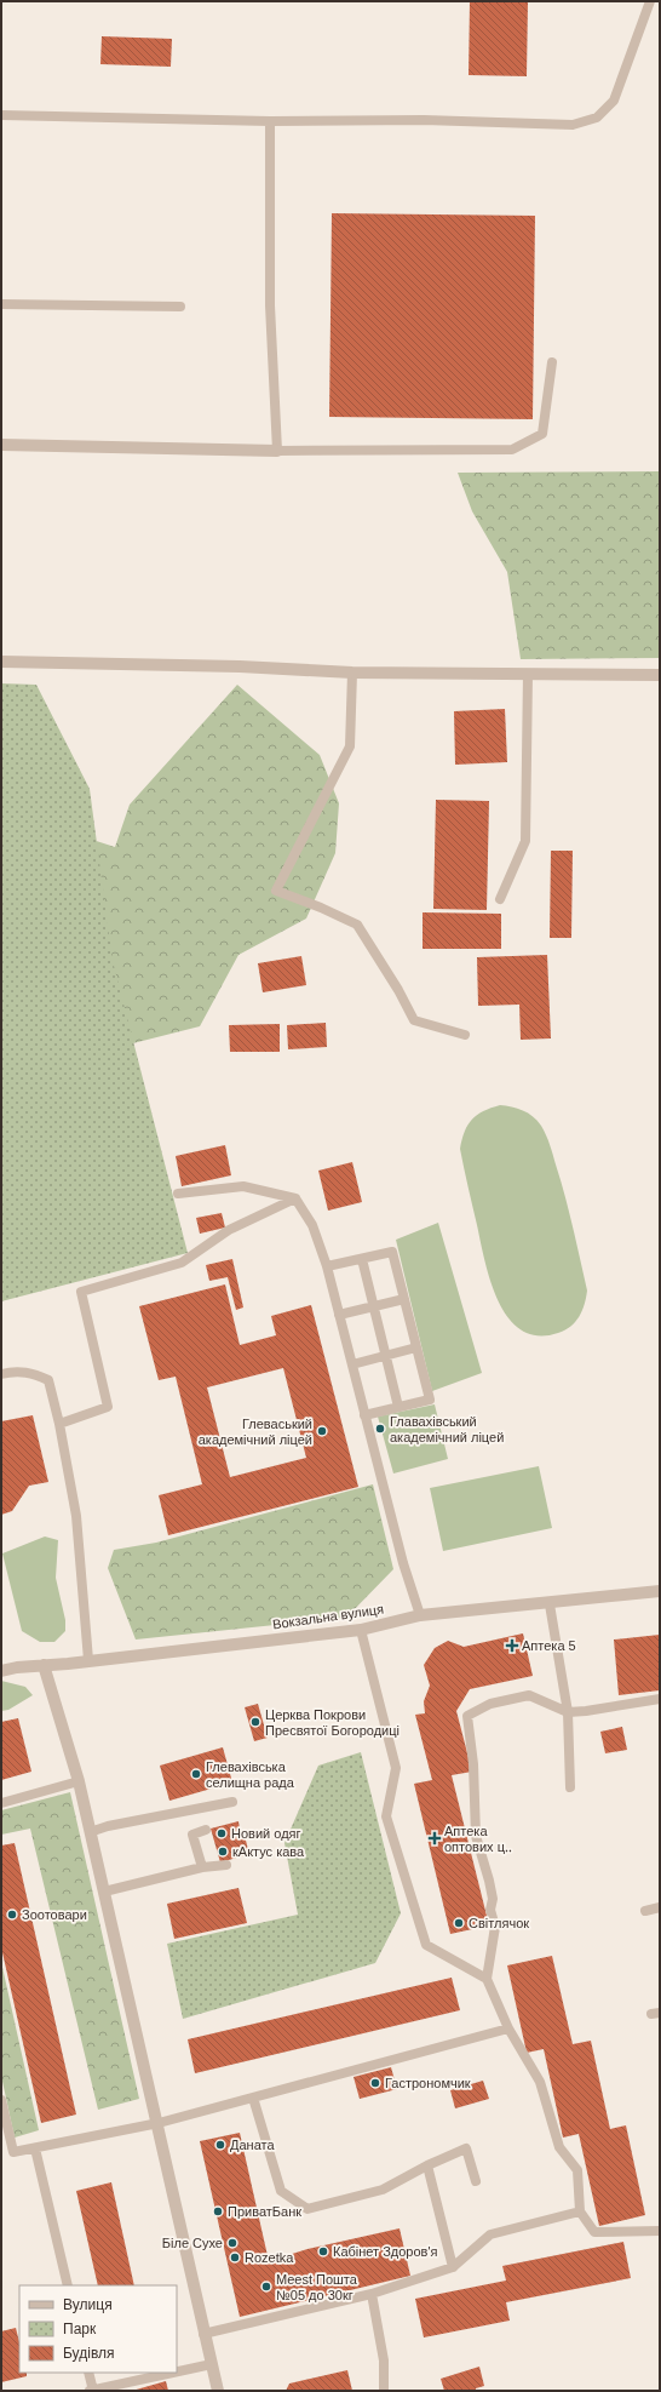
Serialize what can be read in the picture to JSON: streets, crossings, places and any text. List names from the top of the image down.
{
  "streets": {
    "street": ["Вокзальна вулиця"]
  },
  "places": {
    "other": [
      "Главахівський академічний ліцей",
      "Глеваський академічний ліцей",
      "Церква Покрови Пресвятої Богородиці",
      "Глевахівська селищна рада",
      "Новий одяг",
      "кАктус кава",
      "Зоотовари",
      "Світлячок",
      "Гастрономчик",
      "Даната",
      "ПриватБанк",
      "Біле Сухе",
      "Кабінет Здоров'я",
      "Rozetka",
      "Meest Пошта №05 до 30кг"
    ],
    "health": ["Аптека 5", "Аптека оптових ц‥"]
  },
  "legend": ["Вулиця", "Парк", "Будівля"]
}
